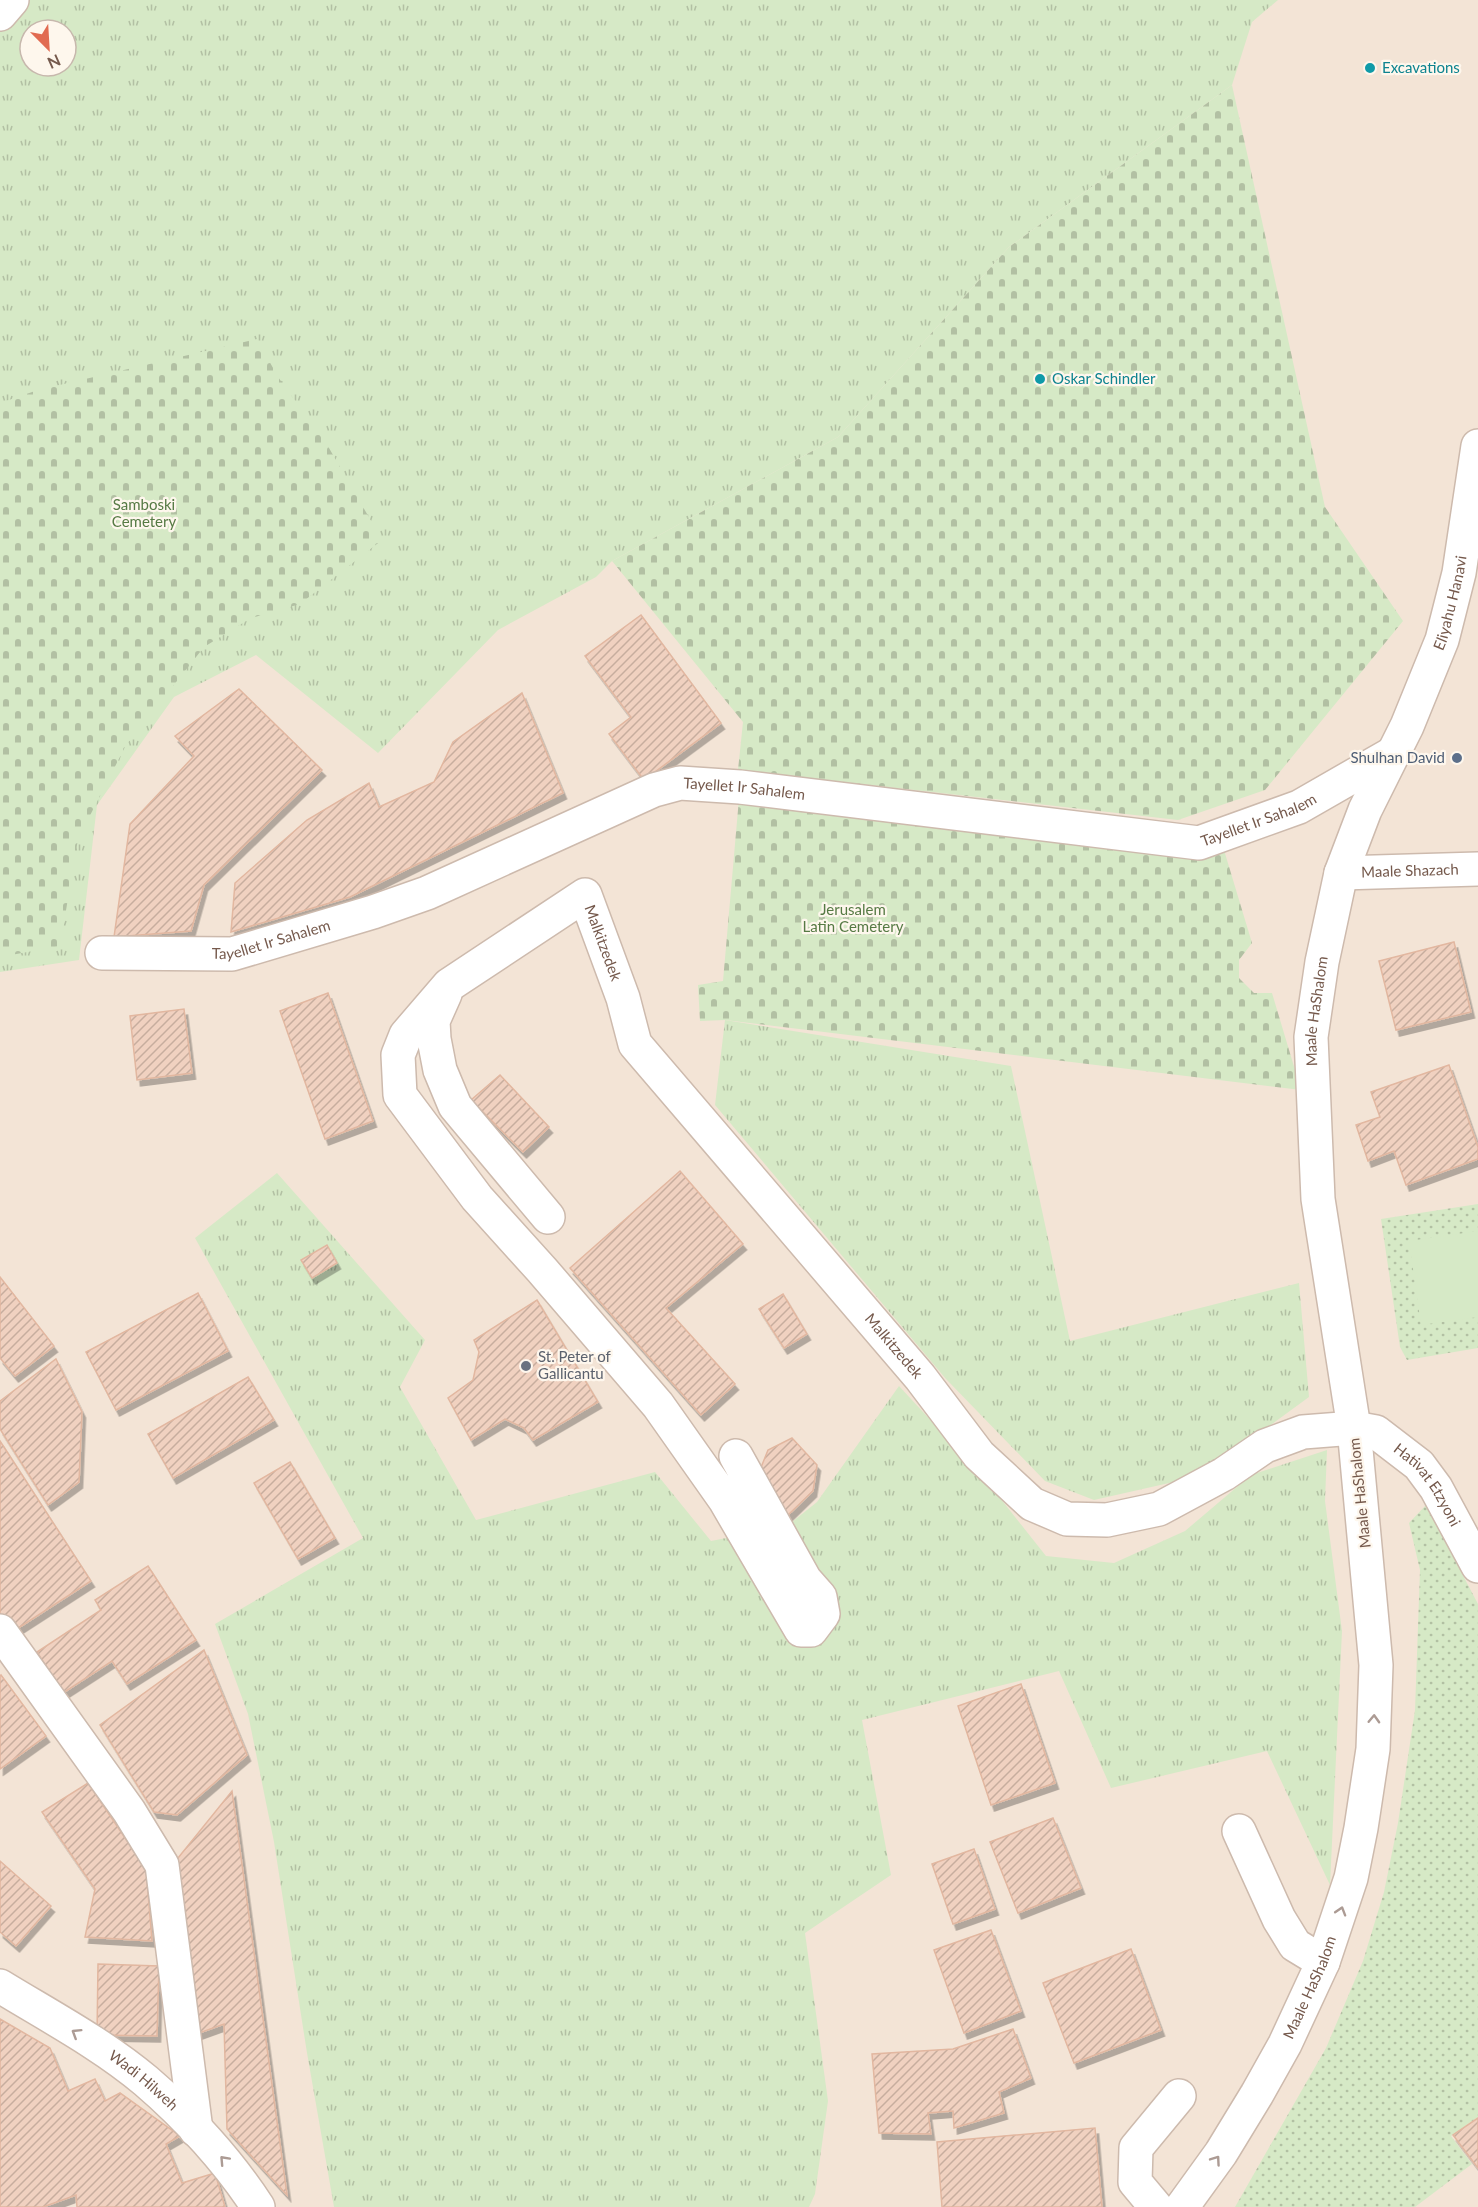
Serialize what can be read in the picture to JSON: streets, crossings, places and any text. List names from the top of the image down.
{
  "streets": {
    "street": [
      "Eliyahu Hanavi",
      "Tayellet Ir Sahalem",
      "Maale Shazach",
      "Malkitzedek",
      "Maale HaShalom",
      "Hativat Etzyoni",
      "Wadi Hilweh"
    ]
  },
  "crossings": [
    ["Eliyahu Hanavi", "Tayellet Ir Sahalem"],
    ["Eliyahu Hanavi", "Maale HaShalom"],
    ["Tayellet Ir Sahalem", "Maale HaShalom"],
    ["Maale Shazach", "Maale HaShalom"],
    ["Malkitzedek", "Maale HaShalom"],
    ["Malkitzedek", "Hativat Etzyoni"],
    ["Maale HaShalom", "Hativat Etzyoni"]
  ],
  "one_way": ["Maale HaShalom", "Wadi Hilweh"],
  "parks": ["Samboski Cemetery", "Jerusalem Latin Cemetery"],
  "places": [
    "Excavations",
    "Oskar Schindler",
    "Shulhan David",
    "St. Peter of Gallicantu"
  ],
  "north": "bottom right"
}
